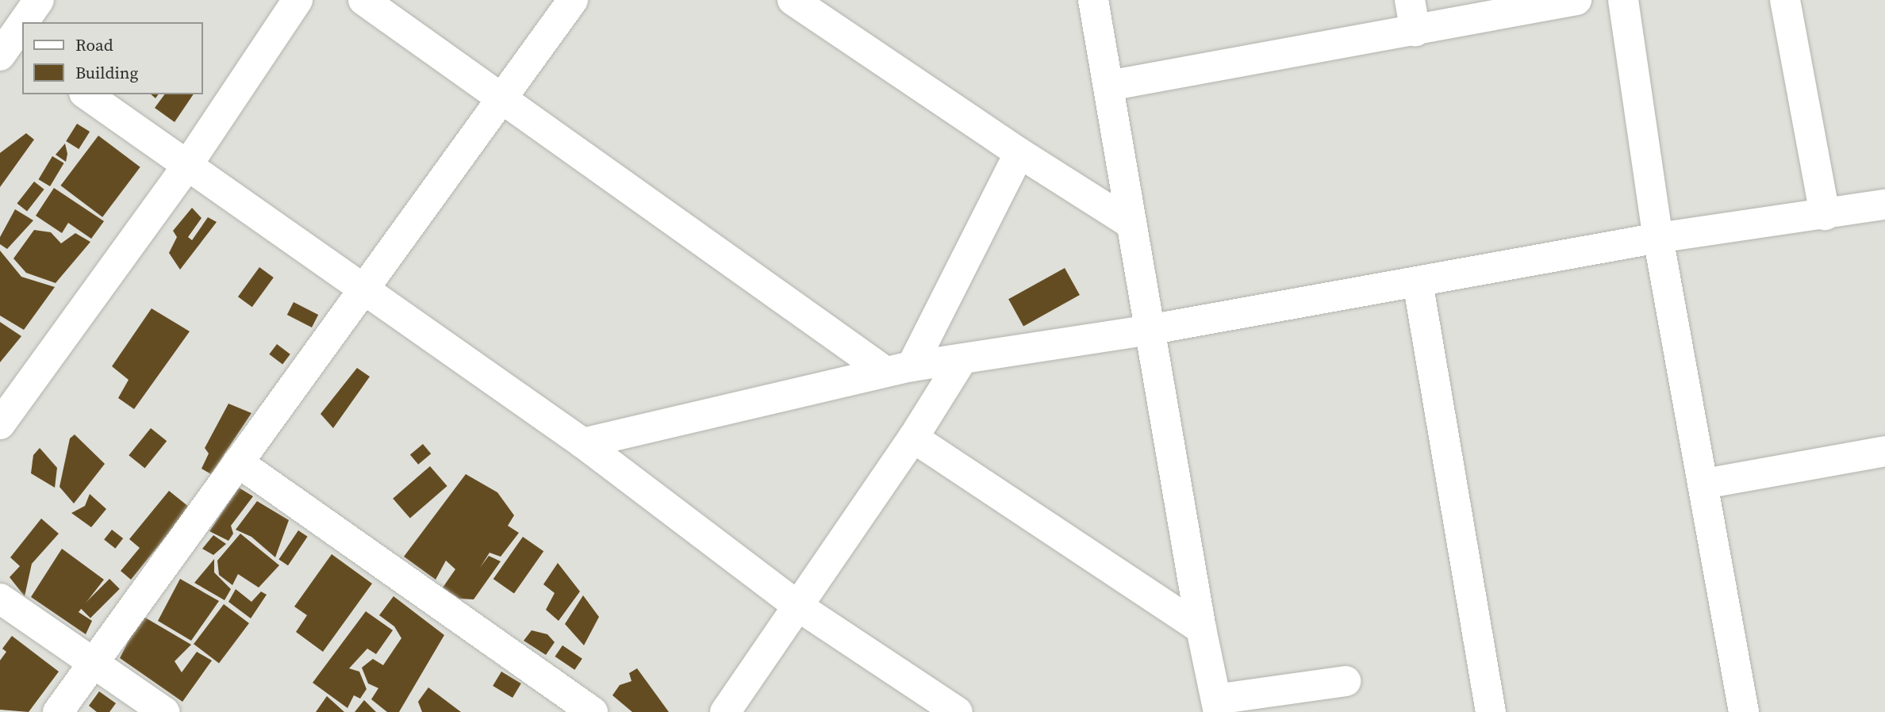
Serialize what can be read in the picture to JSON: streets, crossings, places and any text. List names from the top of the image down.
{
  "legend": ["Road", "Building"]
}
